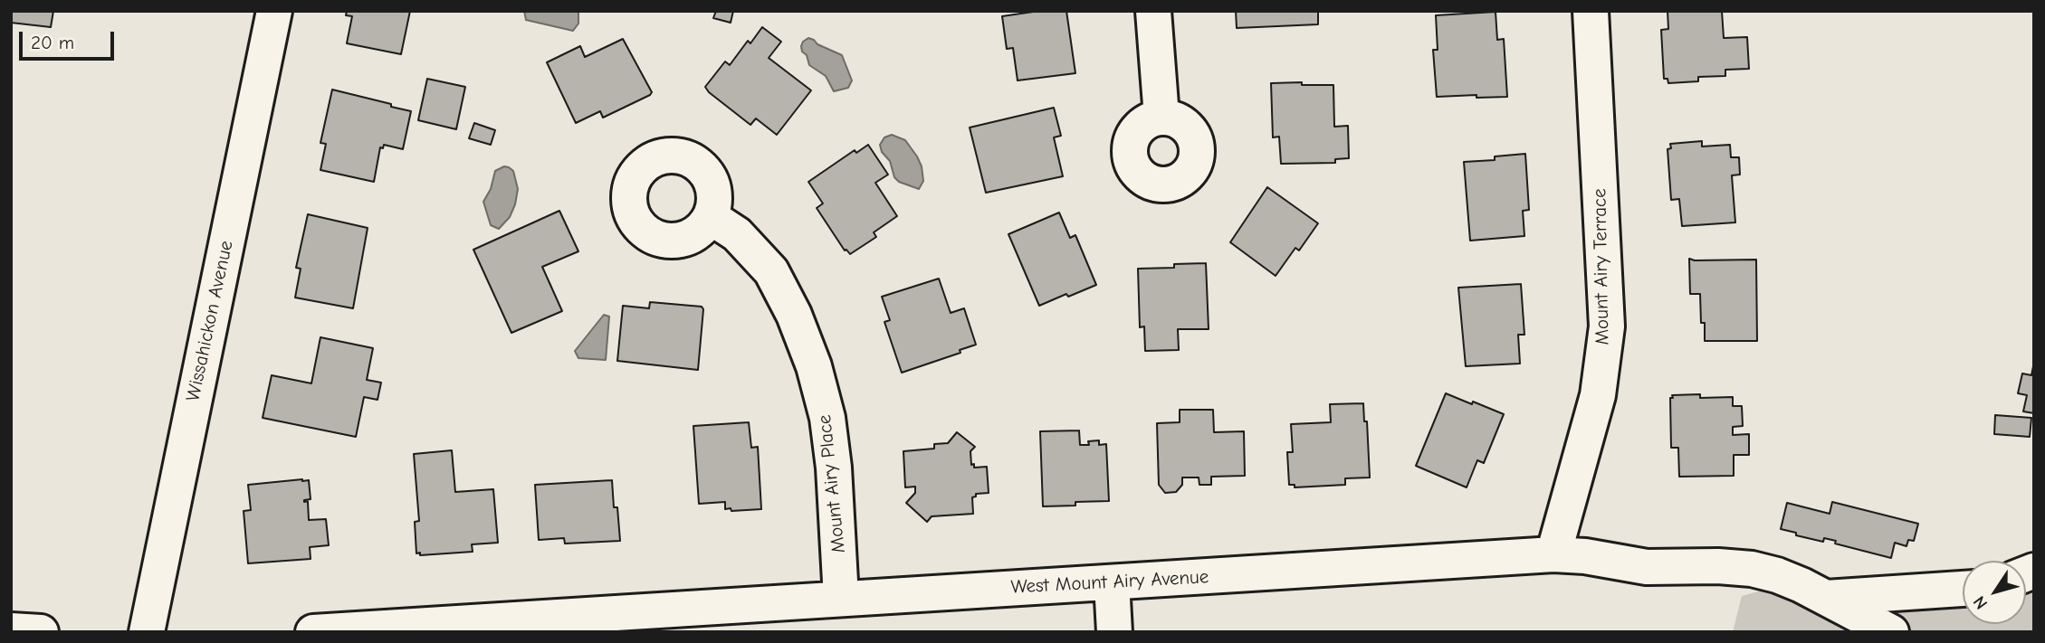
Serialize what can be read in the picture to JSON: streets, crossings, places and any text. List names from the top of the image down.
{
  "streets": {
    "street": [
      "Mount Airy Terrace",
      "Wissahickon Avenue",
      "Mount Airy Place",
      "West Mount Airy Avenue"
    ]
  },
  "crossings": [
    ["Mount Airy Terrace", "West Mount Airy Avenue"],
    ["Mount Airy Place", "West Mount Airy Avenue"]
  ],
  "scale_bar": "20 m",
  "north": "bottom left"
}
